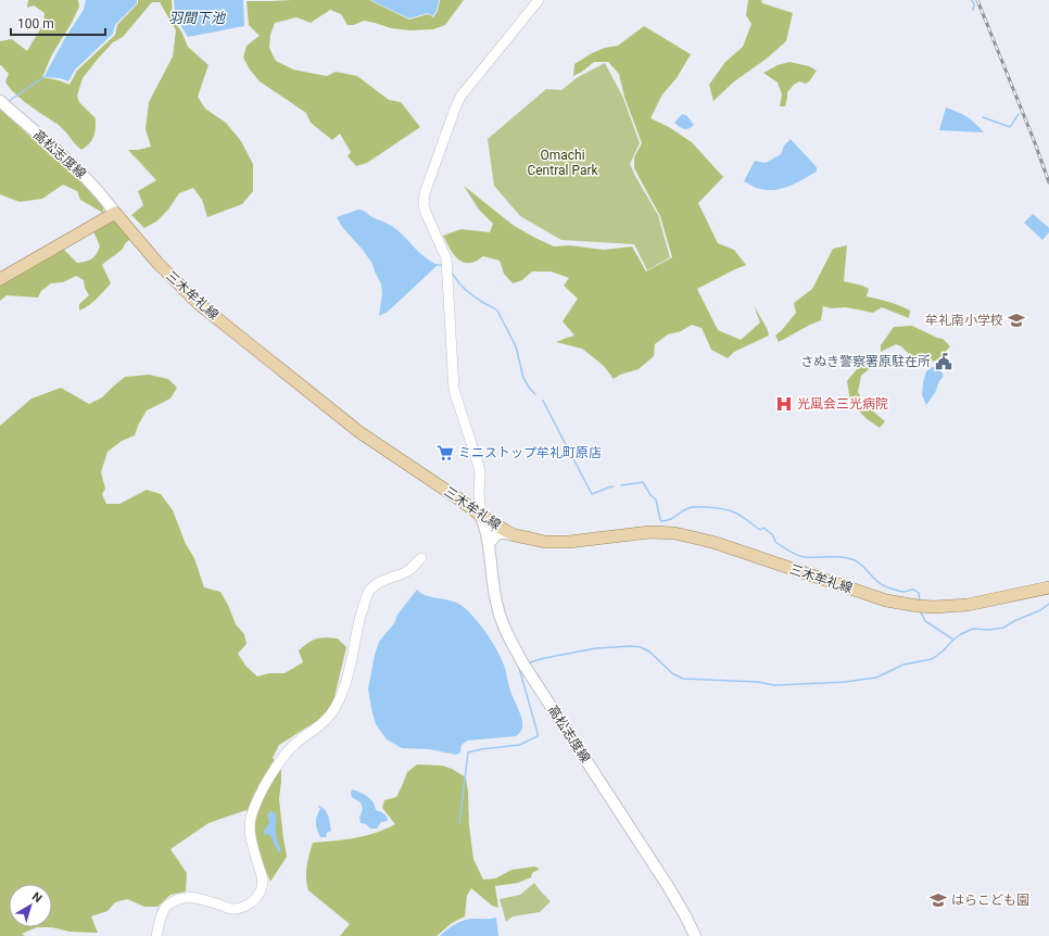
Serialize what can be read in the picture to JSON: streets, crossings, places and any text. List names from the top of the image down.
{
  "streets": {
    "main road": ["高松志度線", "三木牟礼線"]
  },
  "crossings": [
    ["高松志度線", "三木牟礼線"]
  ],
  "water": ["羽間下池"],
  "parks": ["Omachi Central Park"],
  "places": {
    "school or university": ["牟礼南小学校", "はらこども園"],
    "public building": ["さぬき警察署原駐在所"],
    "hospital": ["光風会三光病院"],
    "supermarket": ["ミニストップ牟礼町原店"]
  },
  "scale_bar": "100 m",
  "north": "top right"
}
